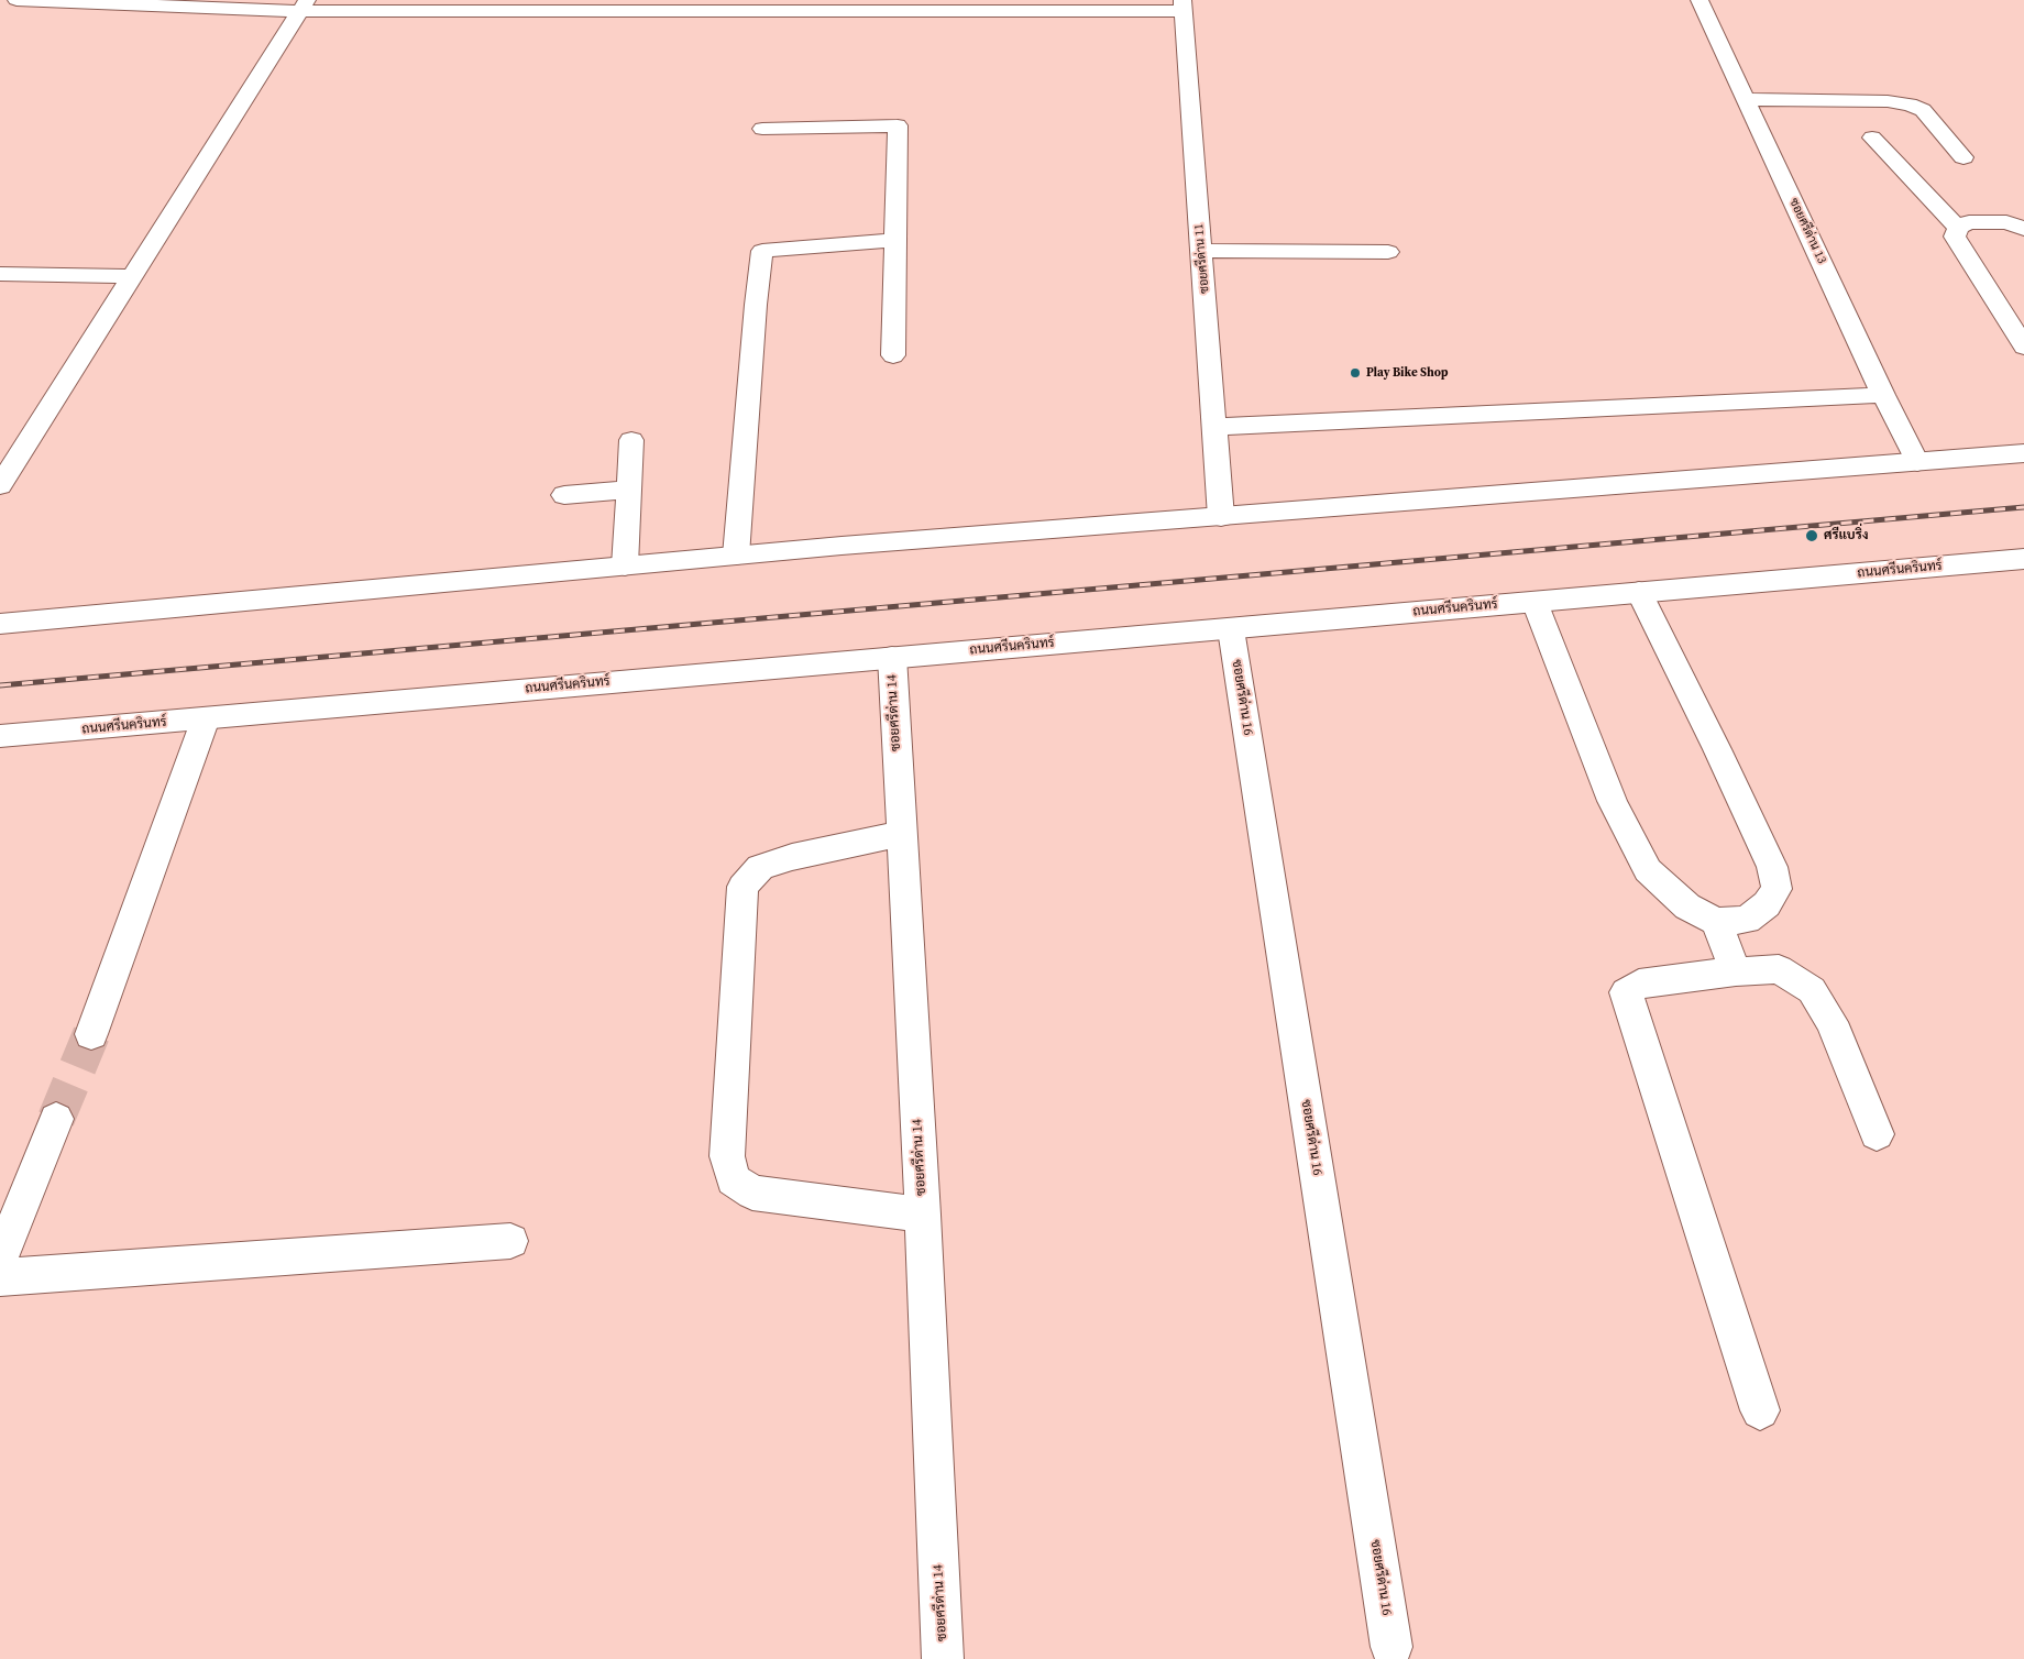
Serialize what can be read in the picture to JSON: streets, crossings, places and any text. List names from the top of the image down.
{
  "streets": {
    "street": [
      "ซอยศรีด่าน 13",
      "ซอยศรีด่าน 11",
      "ถนนศรีนครินทร์",
      "ซอยศรีด่าน 16",
      "ซอยศรีด่าน 14"
    ]
  },
  "crossings": [
    ["ถนนศรีนครินทร์", "ซอยศรีด่าน 16"],
    ["ถนนศรีนครินทร์", "ซอยศรีด่าน 14"]
  ],
  "places": ["Play Bike Shop", "ศรีแบริ่ง"]
}
